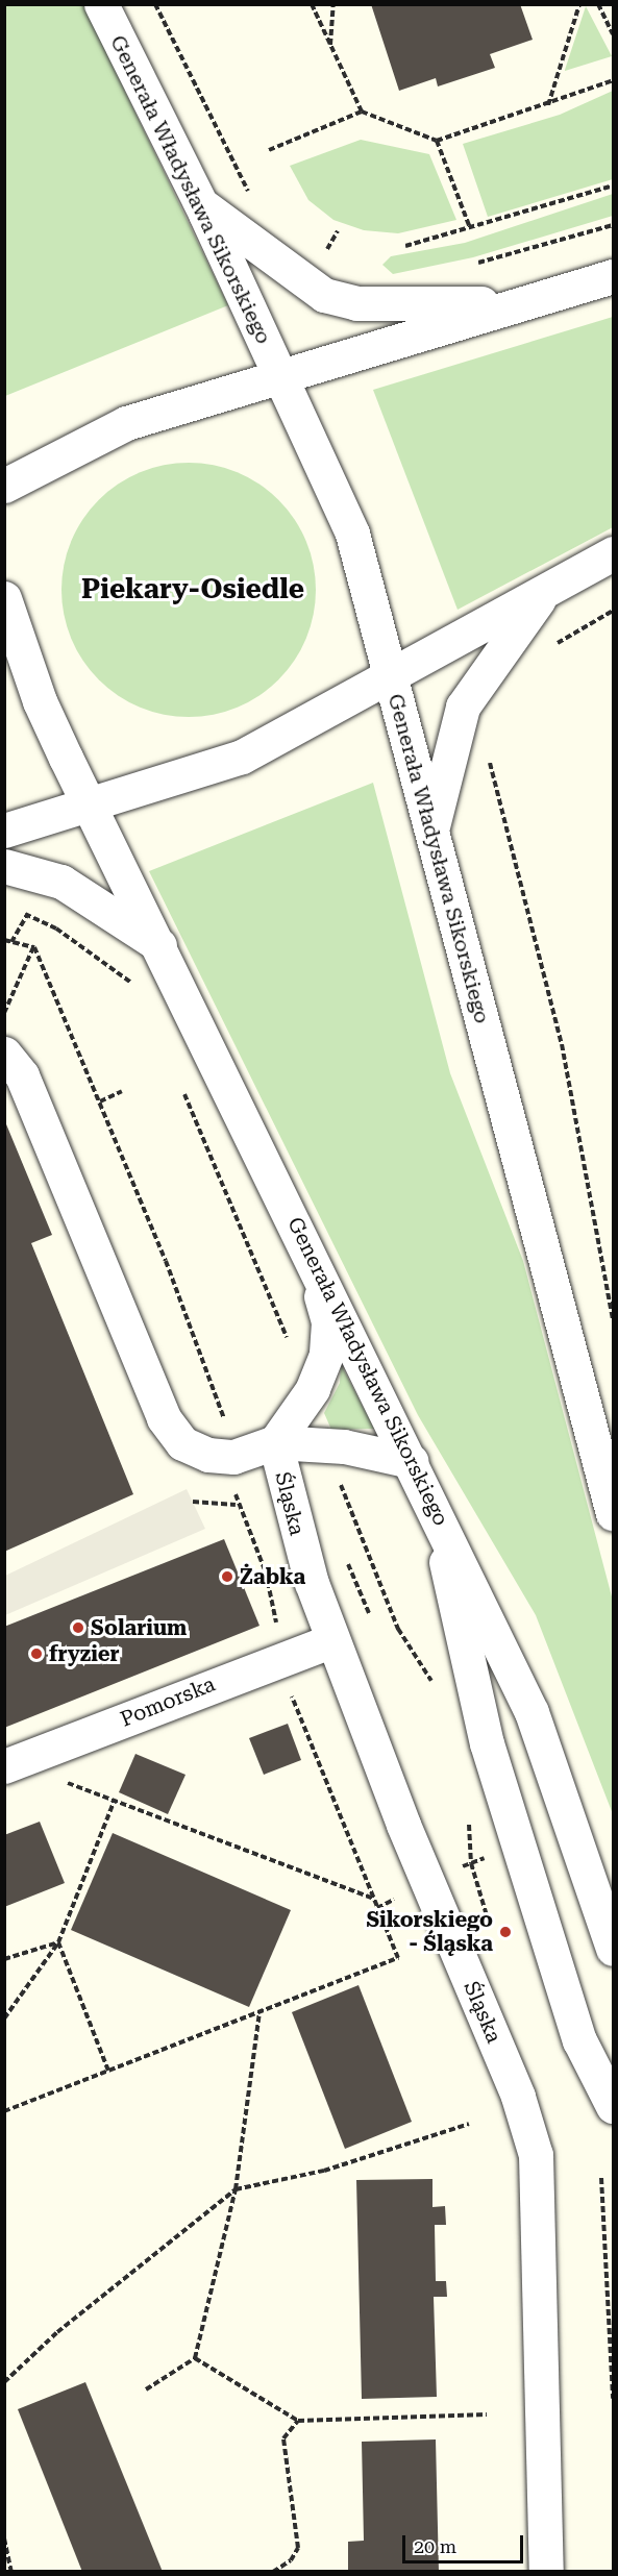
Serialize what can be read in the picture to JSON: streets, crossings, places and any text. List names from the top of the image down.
{
  "streets": {
    "street": ["Generała Władysława Sikorskiego", "Śląska", "Pomorska"]
  },
  "crossings": [
    ["Generała Władysława Sikorskiego", "Śląska"],
    ["Śląska", "Pomorska"]
  ],
  "districts": ["Piekary-Osiedle"],
  "places": [
    "Żabka",
    "Solarium",
    "fryzier",
    "Sikorskiego - Śląska"
  ],
  "scale_bar": "20 m"
}
